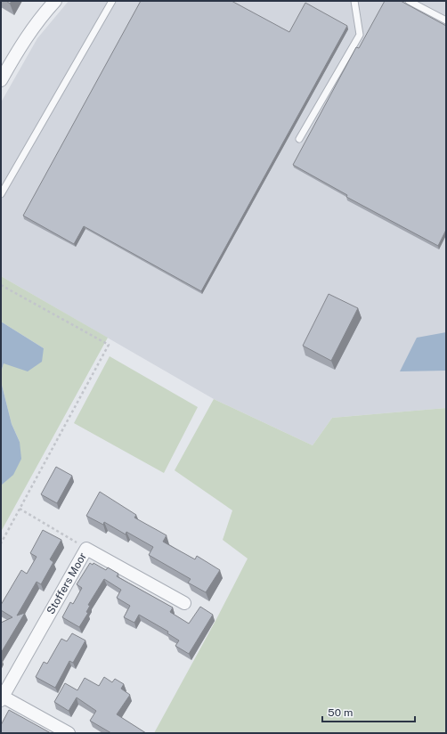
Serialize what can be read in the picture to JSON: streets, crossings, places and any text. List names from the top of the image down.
{
  "streets": {
    "street": ["Stoffers Moor"]
  },
  "scale_bar": "50 m"
}
